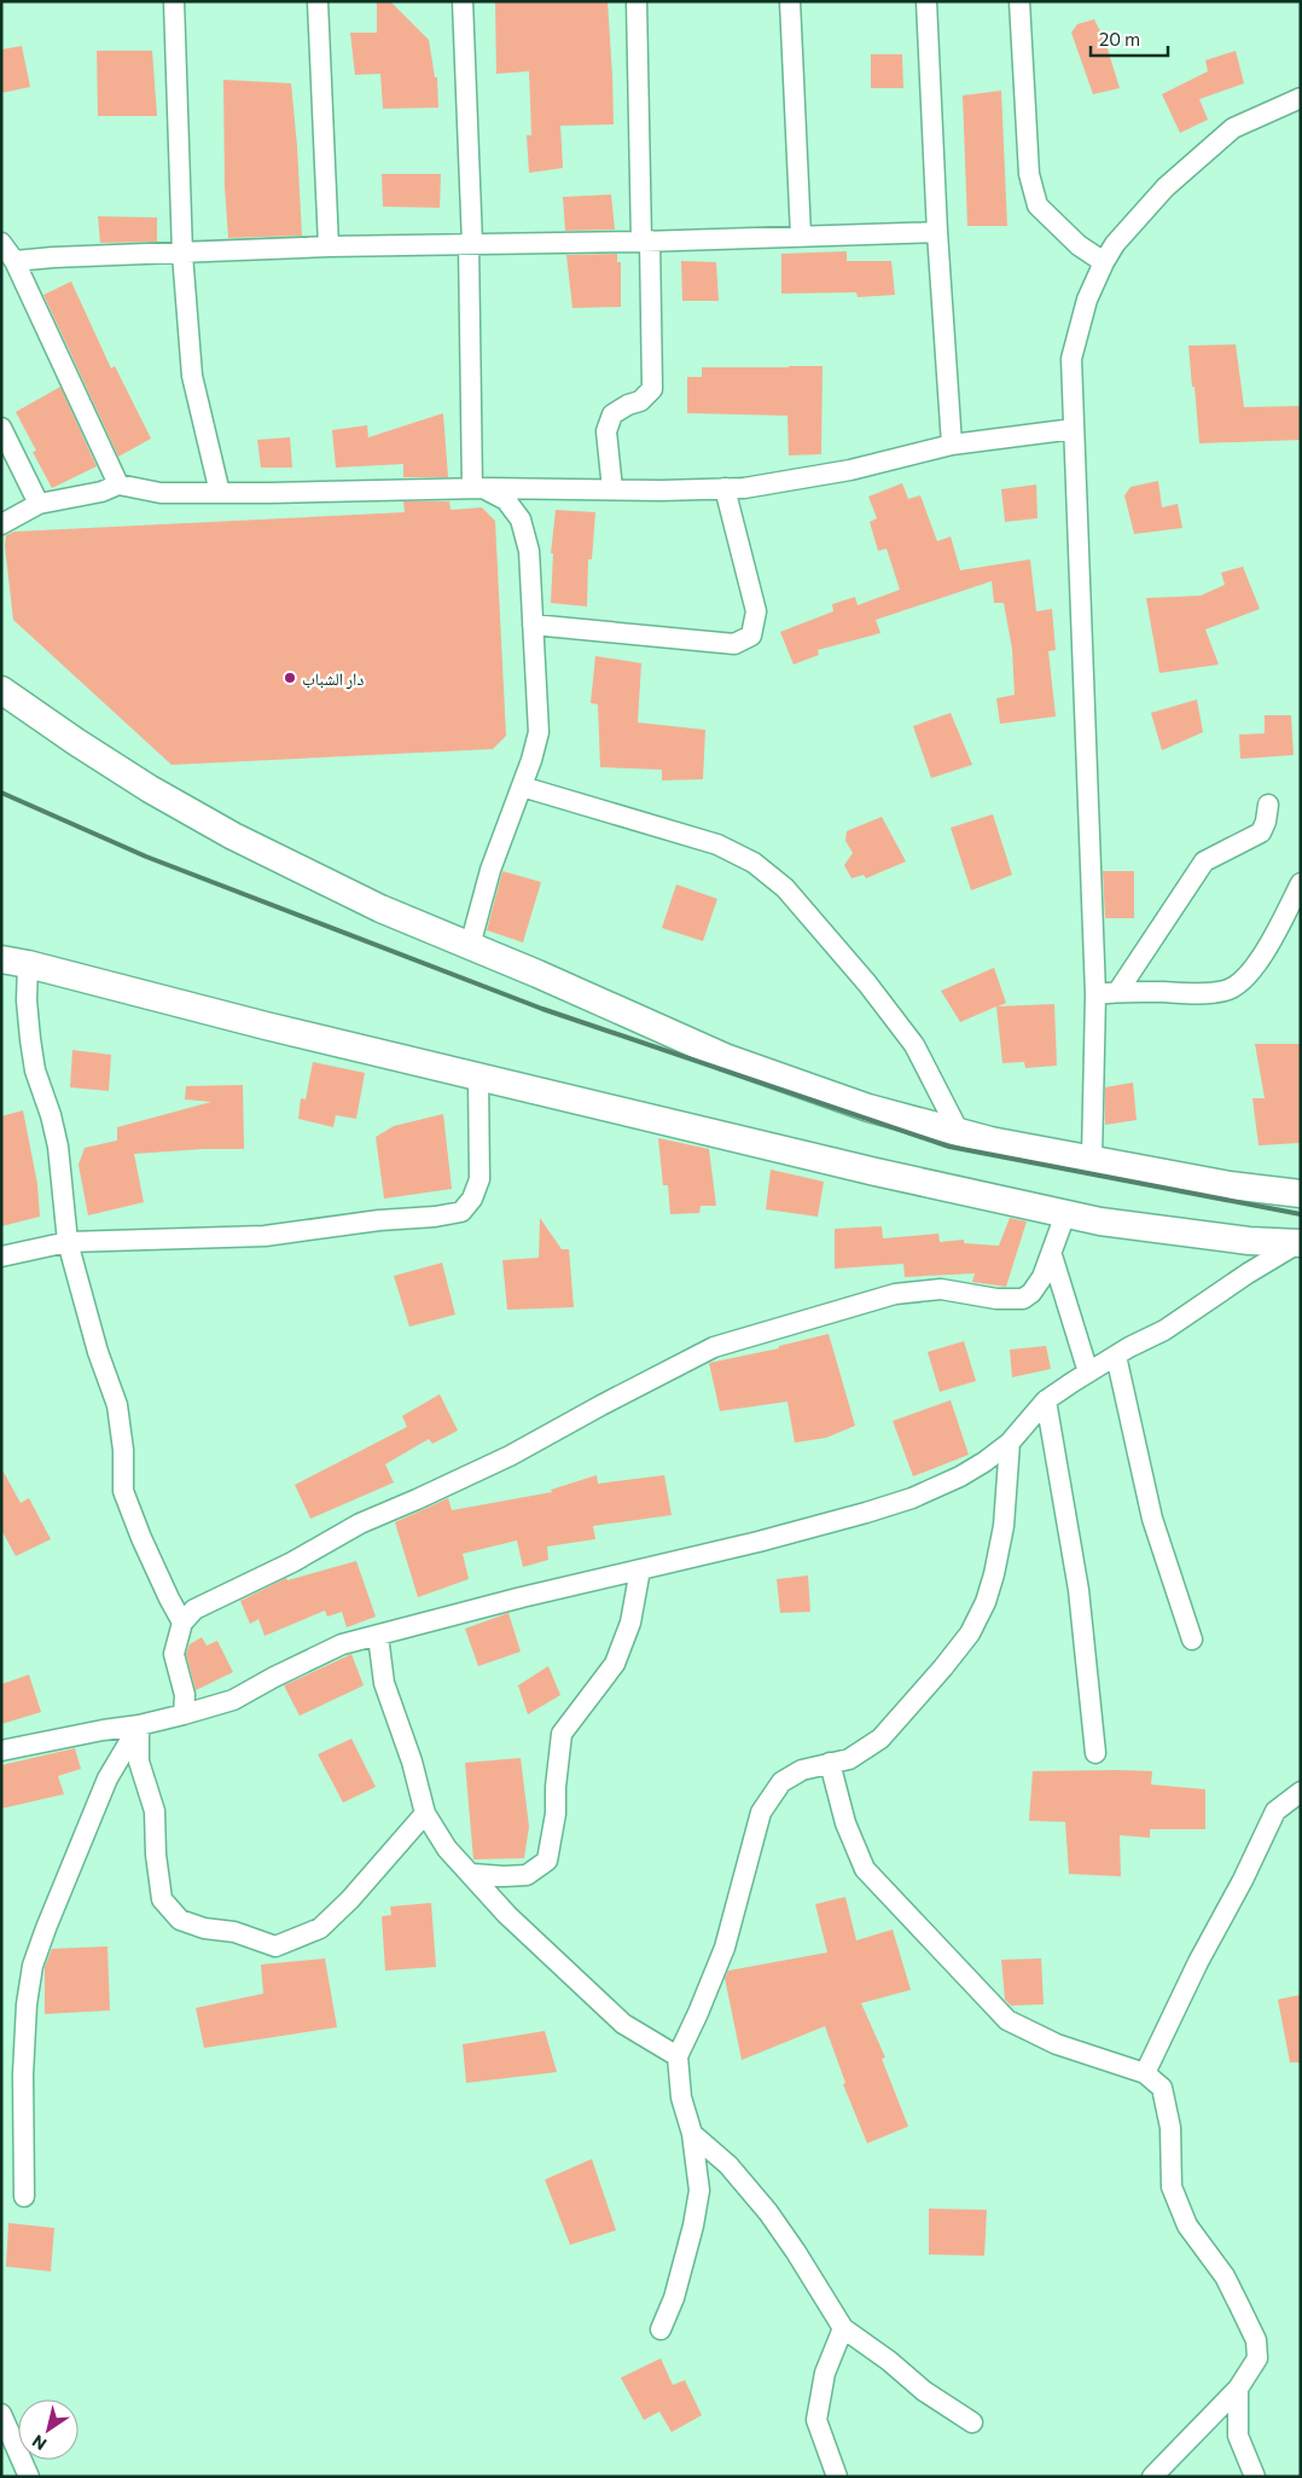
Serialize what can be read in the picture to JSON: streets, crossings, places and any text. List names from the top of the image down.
{
  "places": ["دار الشباب"],
  "scale_bar": "20 m",
  "north": "bottom left"
}
